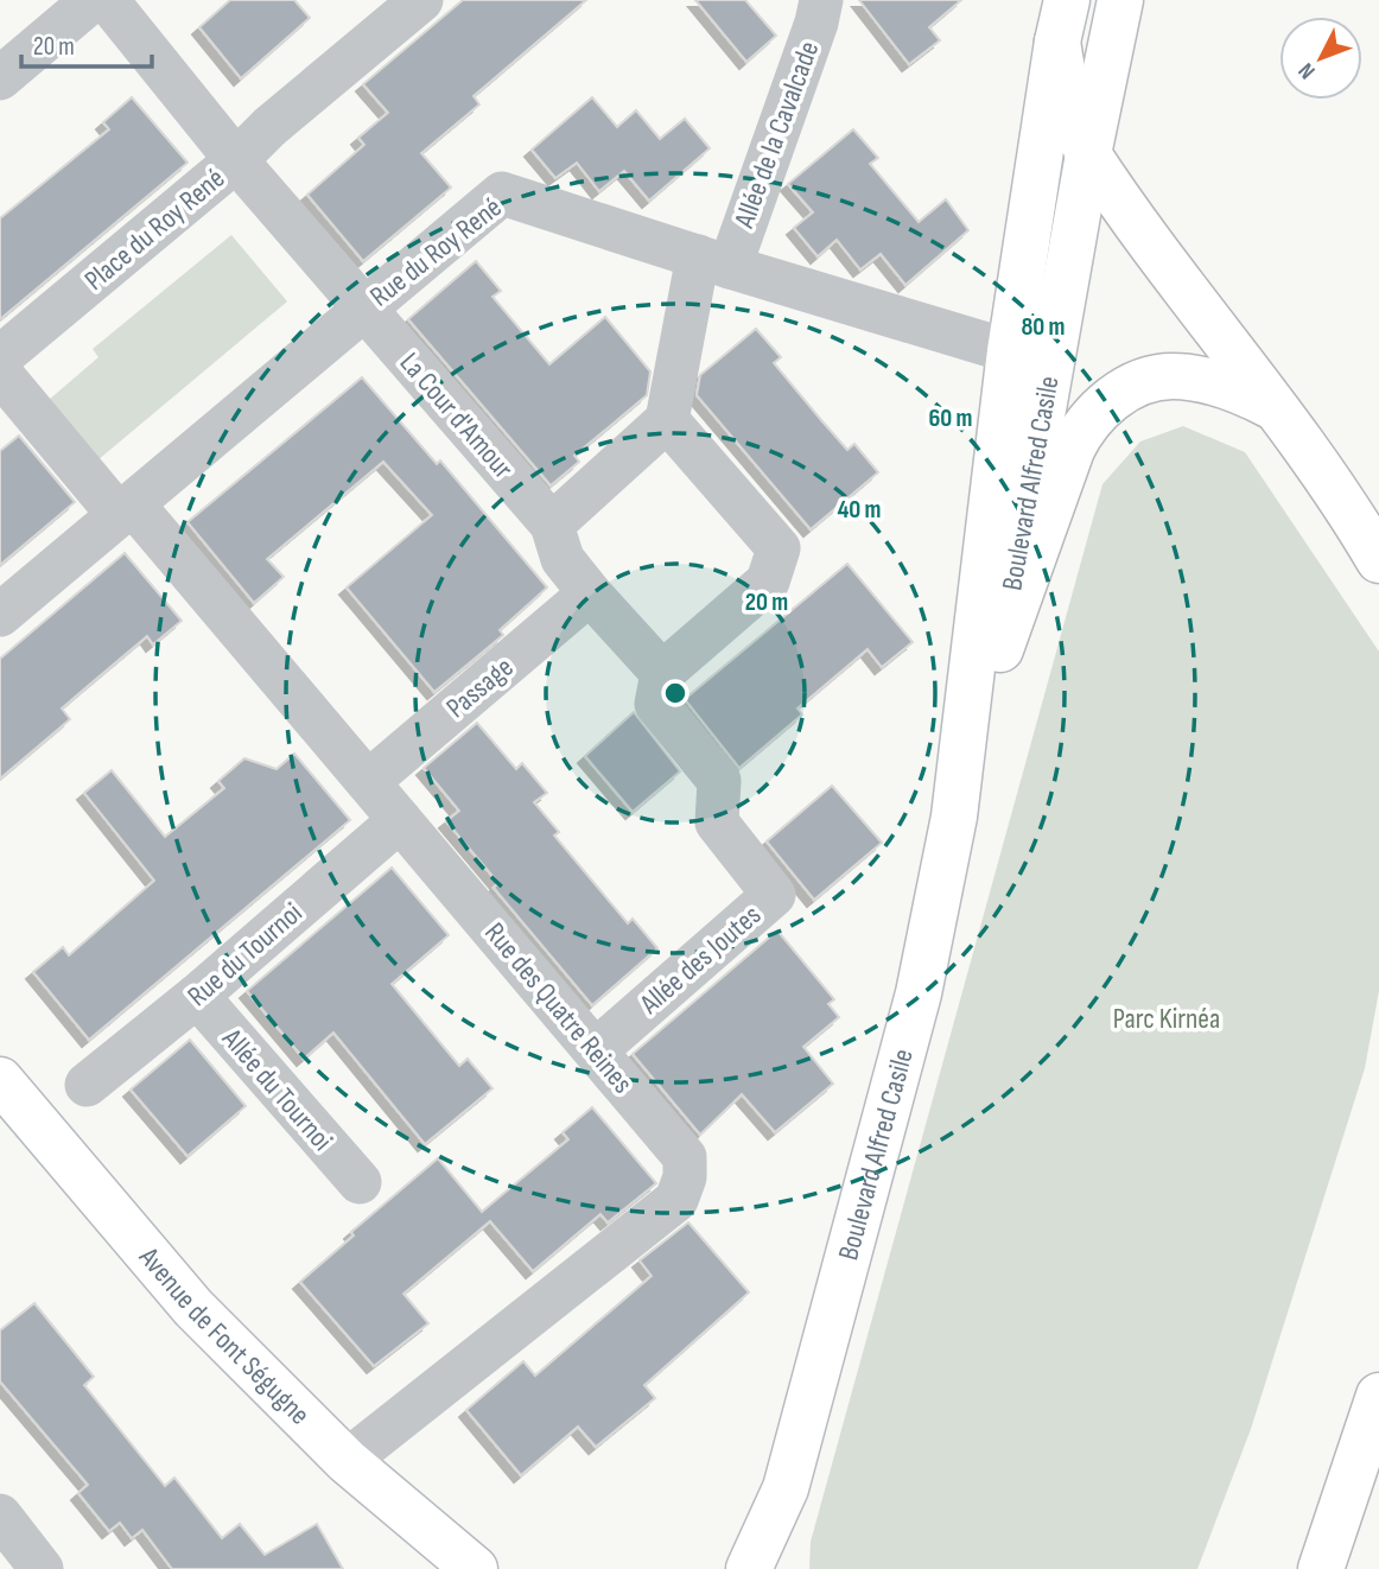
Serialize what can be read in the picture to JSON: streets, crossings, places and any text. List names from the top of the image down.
{
  "streets": {
    "main road": ["Boulevard Alfred Casile", "Avenue de Font Ségugne"],
    "street": [
      "Allée de la Cavalcade",
      "Place du Roy René",
      "Rue du Roy René",
      "La Cour d'Amour",
      "Passage",
      "Rue du Tournoi",
      "Allée des Joutes",
      "Rue des Quatre Reines",
      "Allée du Tournoi"
    ]
  },
  "crossings": [
    ["Allée de la Cavalcade", "Rue du Roy René"],
    ["Place du Roy René", "Rue du Roy René"],
    ["Place du Roy René", "La Cour d'Amour"],
    ["Rue du Roy René", "La Cour d'Amour"],
    ["Rue du Roy René", "Boulevard Alfred Casile"],
    ["Rue du Roy René", "Rue des Quatre Reines"],
    ["La Cour d'Amour", "Passage"],
    ["La Cour d'Amour", "Allée des Joutes"],
    ["Passage", "Rue des Quatre Reines"],
    ["Rue du Tournoi", "Rue des Quatre Reines"],
    ["Rue du Tournoi", "Allée du Tournoi"],
    ["Allée des Joutes", "Rue des Quatre Reines"],
    ["Rue des Quatre Reines", "Avenue de Font Ségugne"]
  ],
  "parks": ["Parc Kirnéa"],
  "scale_bar": "20 m",
  "north": "bottom left",
  "rings": [
    "80 m",
    "60 m",
    "40 m",
    "20 m"
  ]
}
